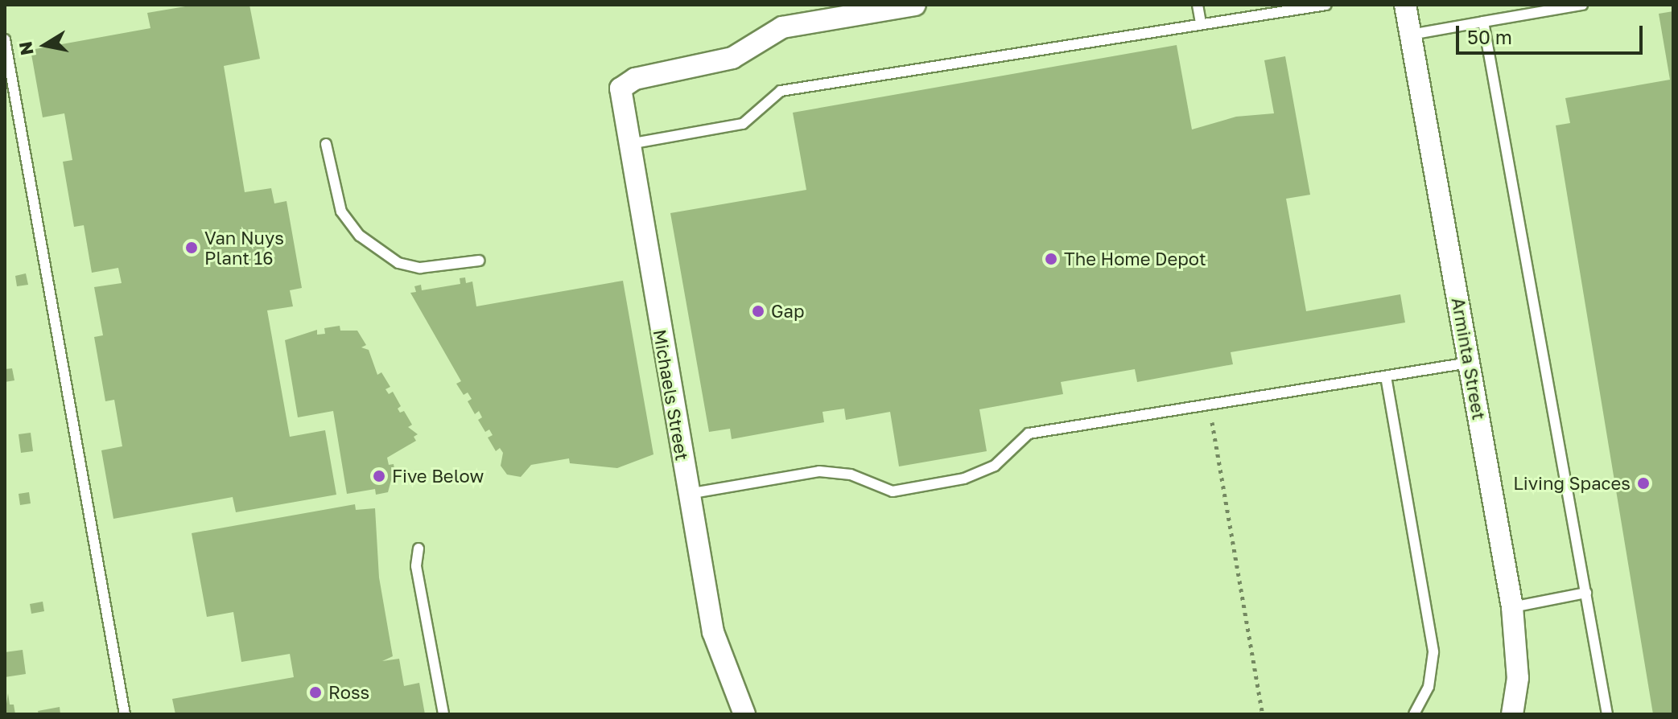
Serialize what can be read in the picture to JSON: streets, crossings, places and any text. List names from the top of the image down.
{
  "streets": {
    "street": ["Arminta Street", "Michaels Street"]
  },
  "places": [
    "Van Nuys Plant 16",
    "The Home Depot",
    "Gap",
    "Five Below",
    "Living Spaces",
    "Ross"
  ],
  "scale_bar": "50 m",
  "north": "left"
}
